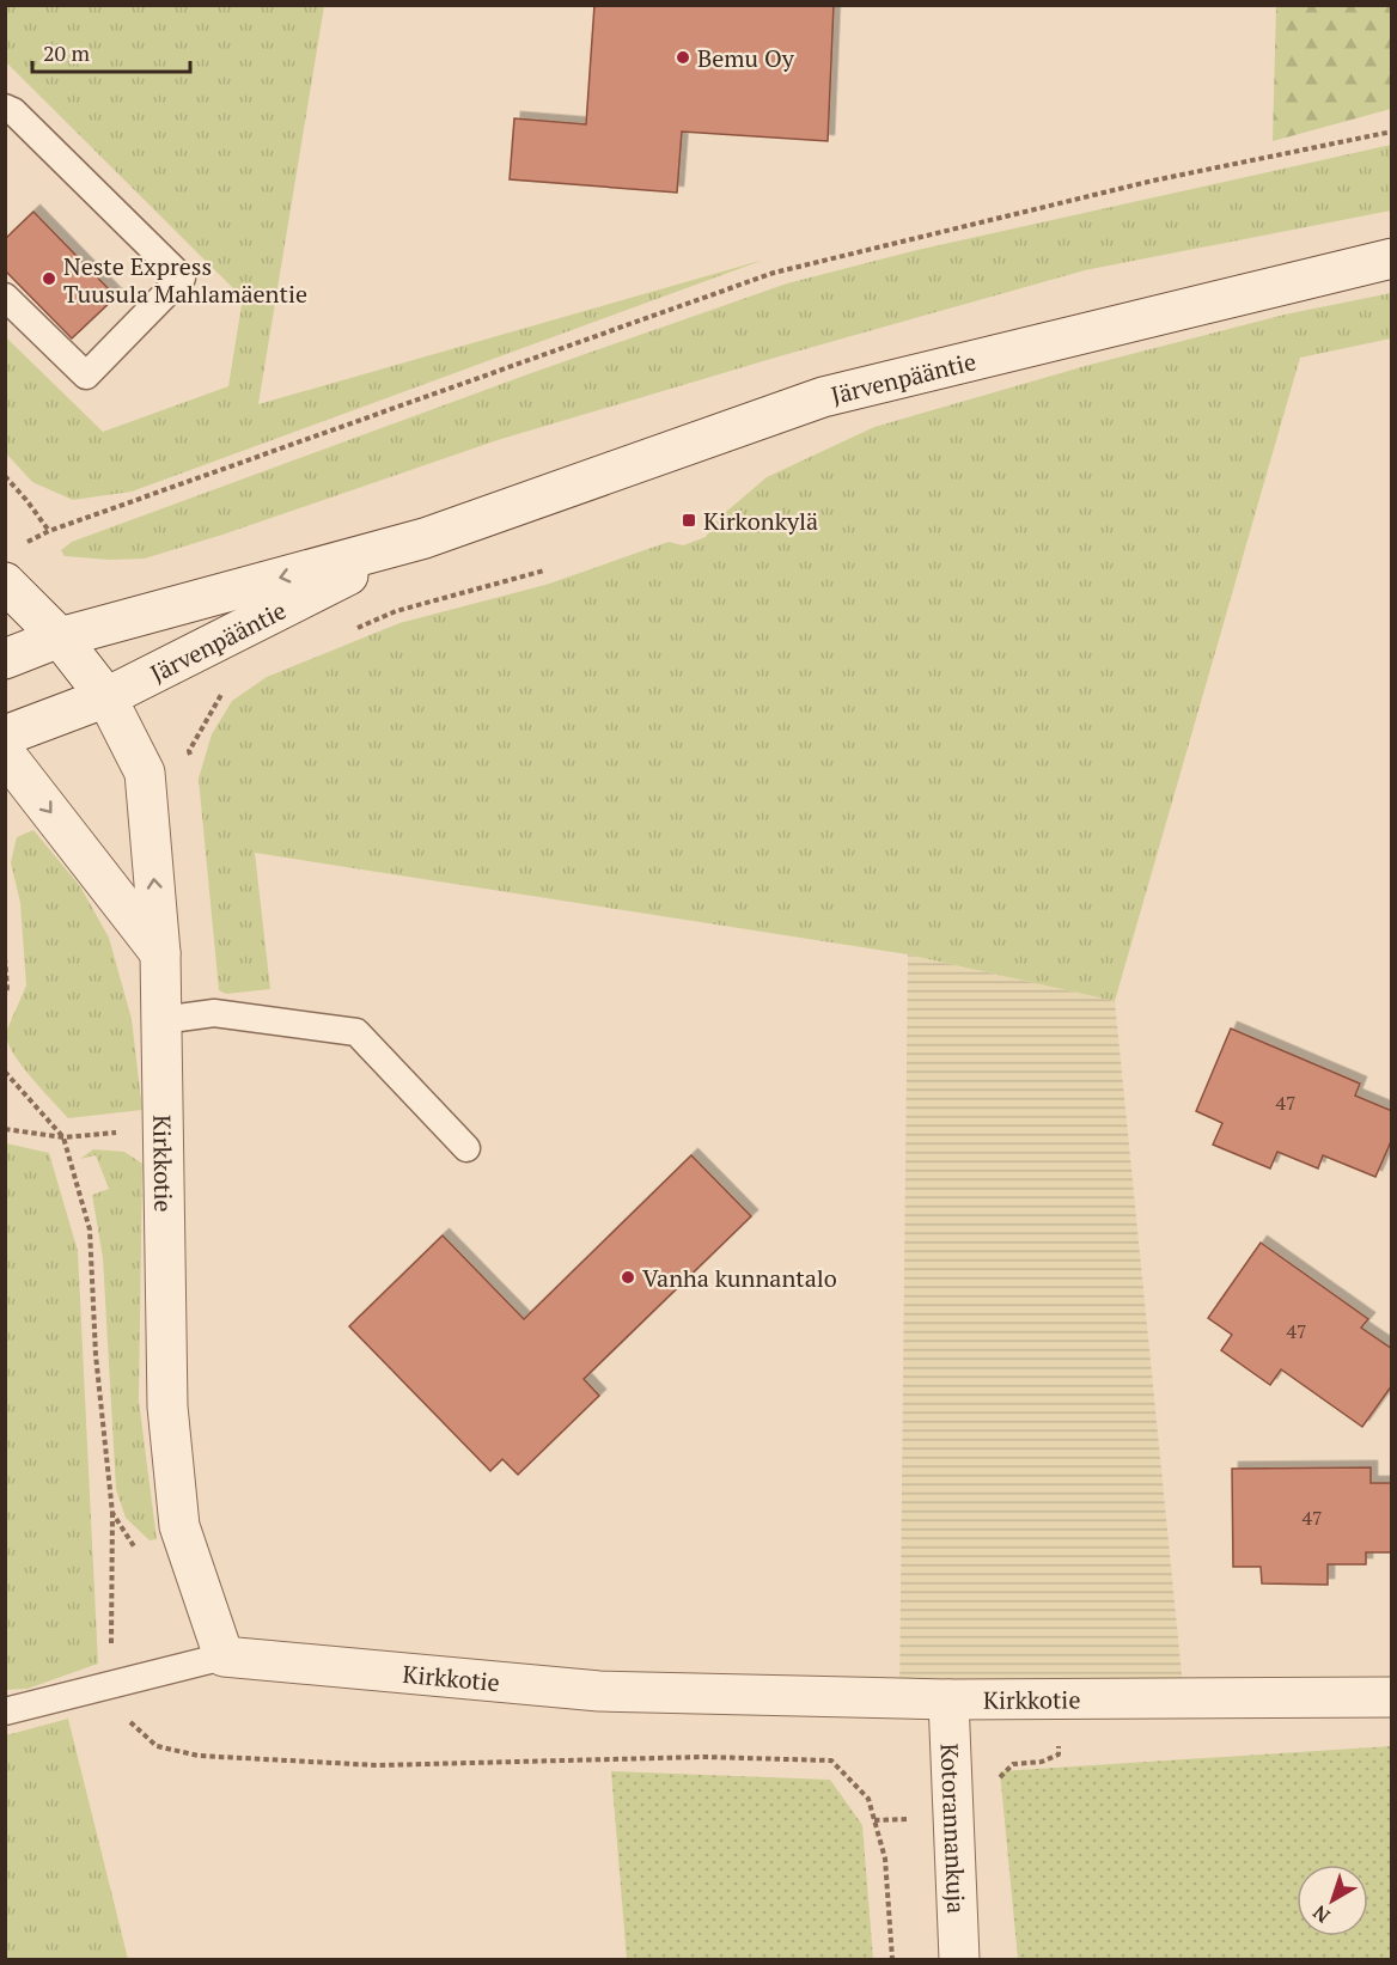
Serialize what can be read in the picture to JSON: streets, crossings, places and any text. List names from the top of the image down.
{
  "streets": {
    "street": ["Järvenpääntie", "Kirkkotie", "Kotorannankuja"]
  },
  "crossings": [
    ["Järvenpääntie", "Kirkkotie"],
    ["Kirkkotie", "Kotorannankuja"]
  ],
  "places": {
    "other": ["Bemu Oy", "Neste Express Tuusula Mahlamäentie", "Vanha kunnantalo"],
    "transit": ["Kirkonkylä"]
  },
  "house_numbers": ["47", "47", "47"],
  "scale_bar": "20 m",
  "north": "bottom left"
}
